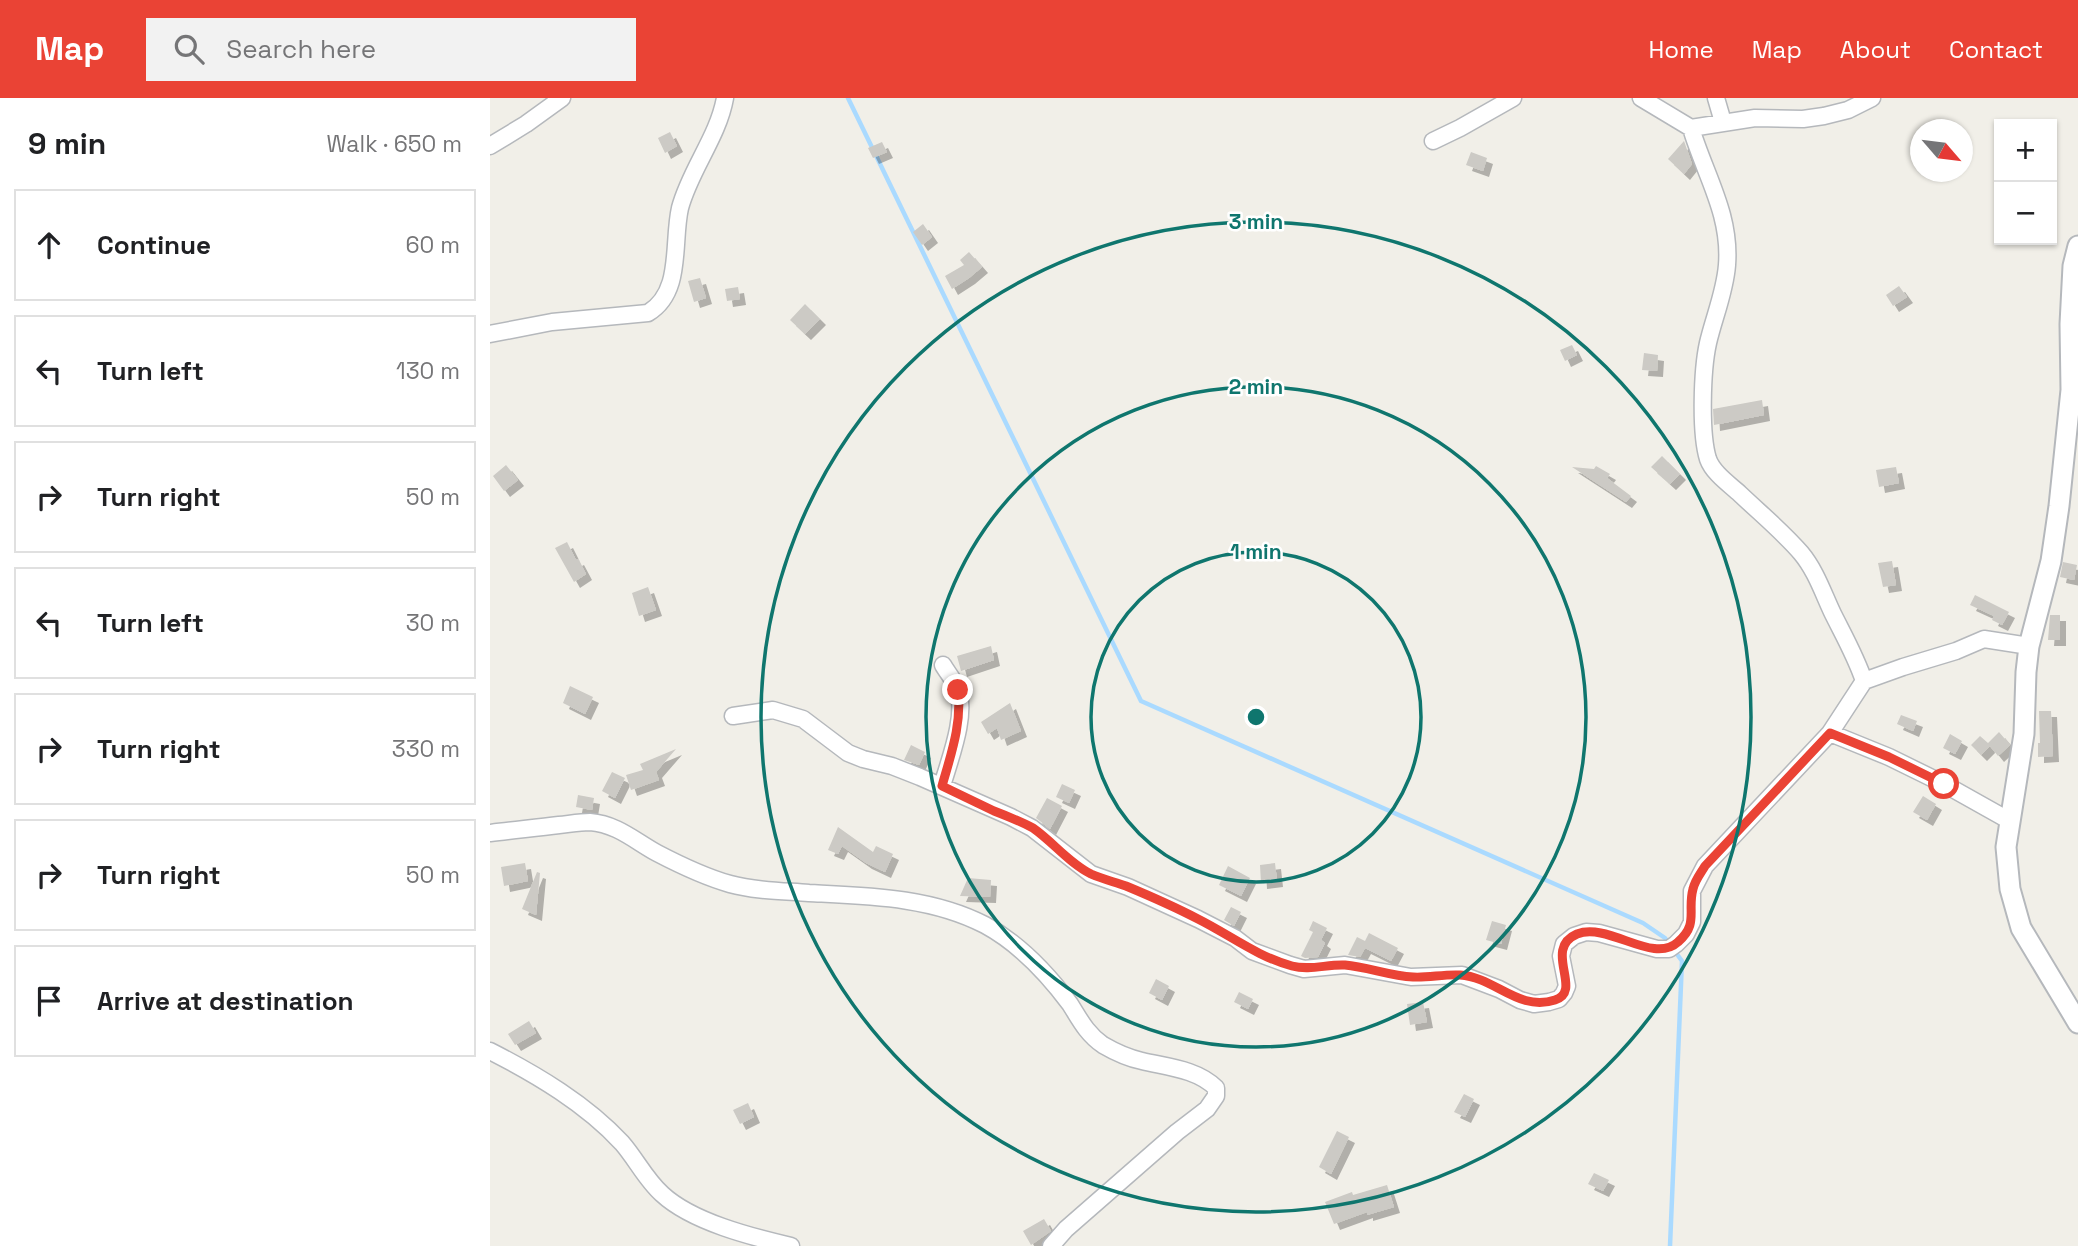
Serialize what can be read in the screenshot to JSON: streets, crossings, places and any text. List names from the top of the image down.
{
  "north": "bottom right",
  "page": {
    "header": "Map",
    "search": "Search here",
    "nav": [
      "Home",
      "Map",
      "About",
      "Contact"
    ],
    "heading": ["9 min", "Walk · 650 m"],
    "map_buttons": ["+", "−"],
    "list": [
      ["Continue", "60 m"],
      ["Turn left", "130 m"],
      ["Turn right", "50 m"],
      ["Turn left", "30 m"],
      ["Turn right", "330 m"],
      ["Turn right", "50 m"],
      "Arrive at destination"
    ]
  },
  "rings": ["3 min", "2 min", "1 min"]
}
